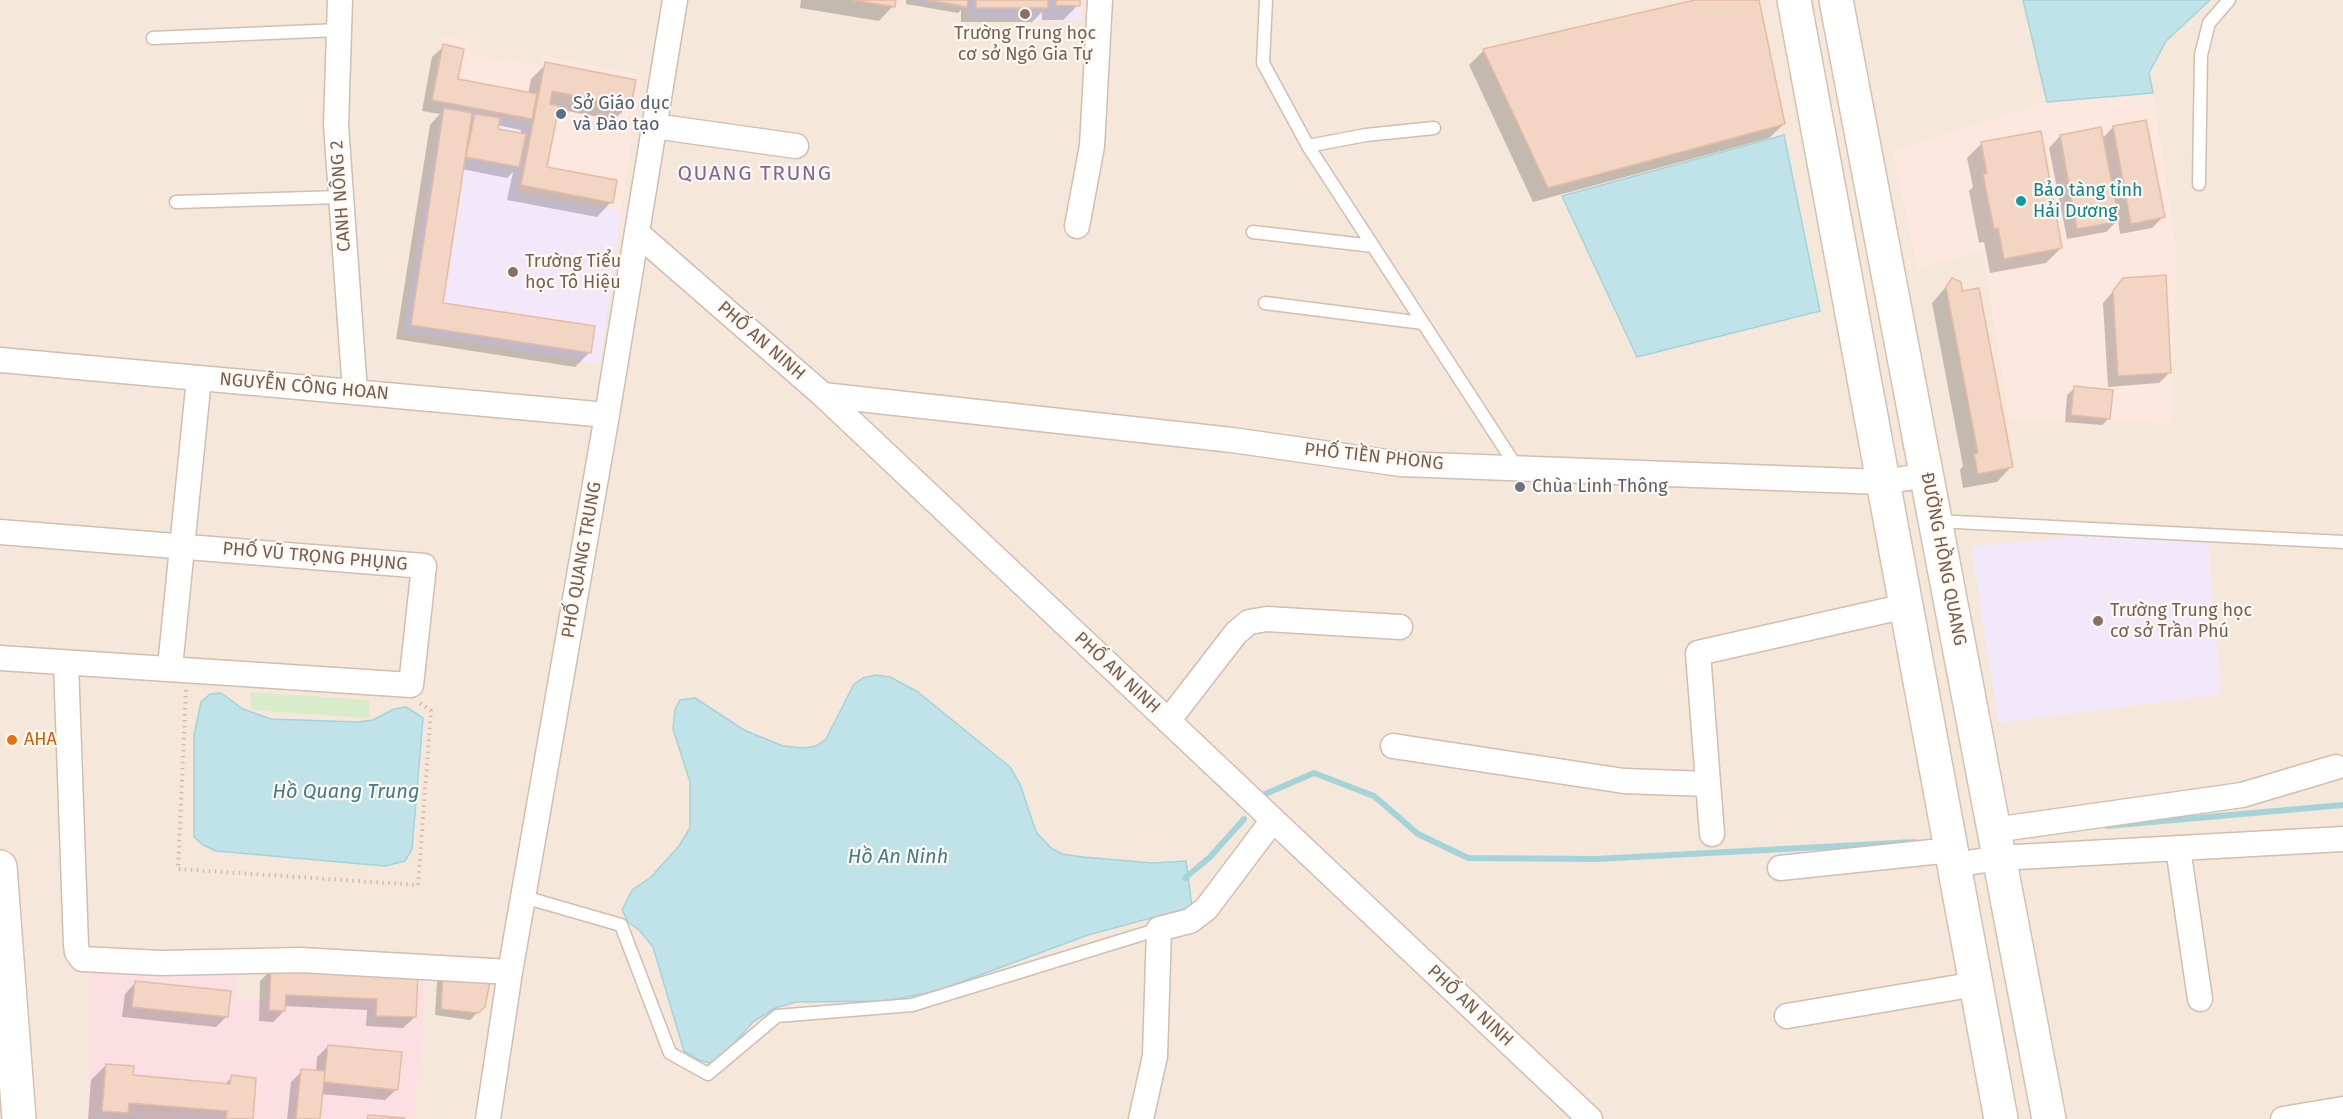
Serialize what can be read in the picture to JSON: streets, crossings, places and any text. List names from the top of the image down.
{
  "streets": {
    "street": [
      "CANH NÔNG 2",
      "PHỐ AN NINH",
      "NGUYỄN CÔNG HOAN",
      "PHỐ TIỀN PHONG",
      "PHỐ VŨ TRỌNG PHỤNG",
      "ĐƯỜNG HỒNG QUANG",
      "PHỐ QUANG TRUNG"
    ]
  },
  "crossings": [
    ["CANH NÔNG 2", "NGUYỄN CÔNG HOAN"],
    ["PHỐ AN NINH", "PHỐ TIỀN PHONG"],
    ["PHỐ AN NINH", "PHỐ QUANG TRUNG"],
    ["NGUYỄN CÔNG HOAN", "PHỐ QUANG TRUNG"],
    ["PHỐ TIỀN PHONG", "ĐƯỜNG HỒNG QUANG"]
  ],
  "districts": ["QUANG TRUNG"],
  "water": ["Hồ Quang Trung", "Hồ An Ninh"],
  "places": [
    "Trường Trung học cơ sở Ngô Gia Tự",
    "Sở Giáo dục và Đào tạo",
    "Bảo tàng tỉnh Hải Dương",
    "Trường Tiểu học Tô Hiệu",
    "Chùa Linh Thông",
    "Trường Trung học cơ sở Trần Phú",
    "AHA"
  ]
}
